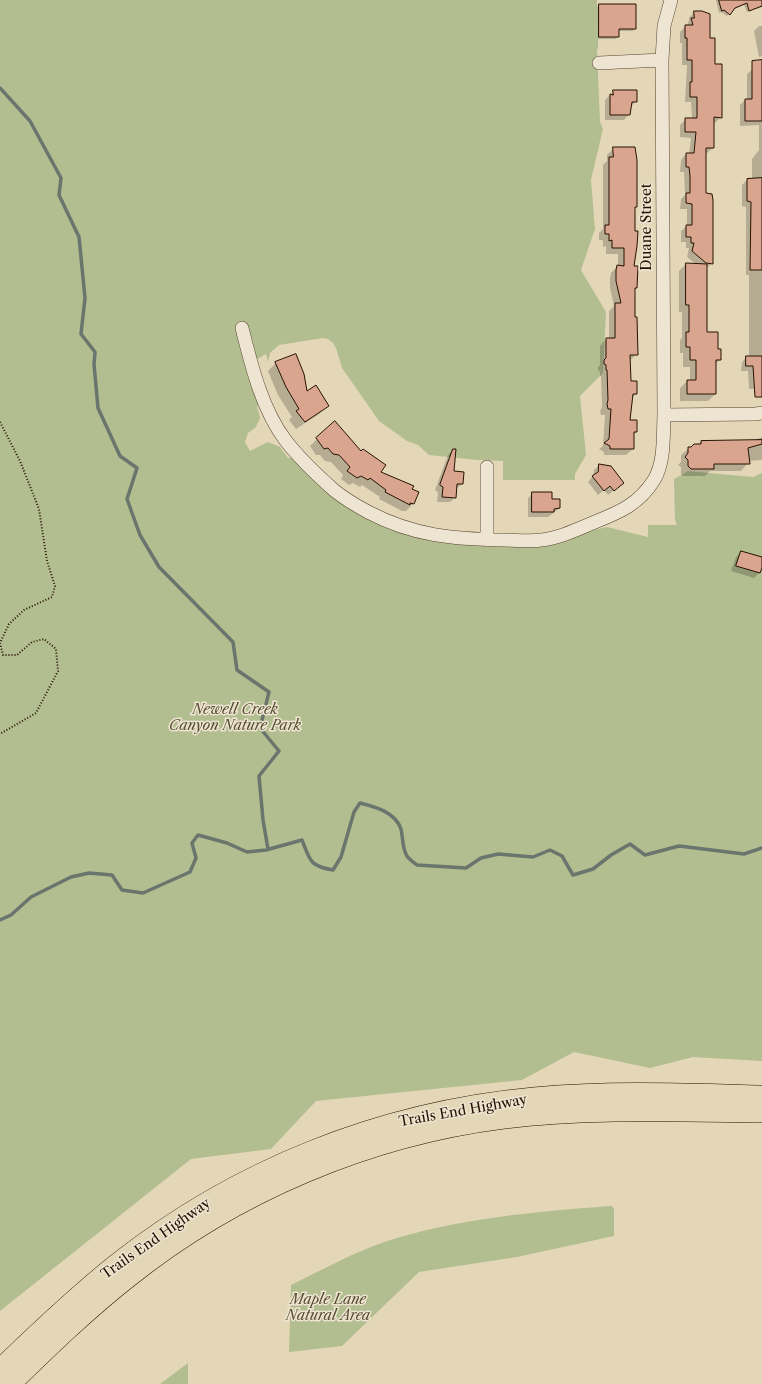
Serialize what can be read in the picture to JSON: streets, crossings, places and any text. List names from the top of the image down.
{
  "streets": {
    "highway": ["Trails End Highway"],
    "street": ["Duane Street"]
  },
  "parks": ["Newell Creek Canyon Nature Park", "Maple Lane Natural Area"]
}
